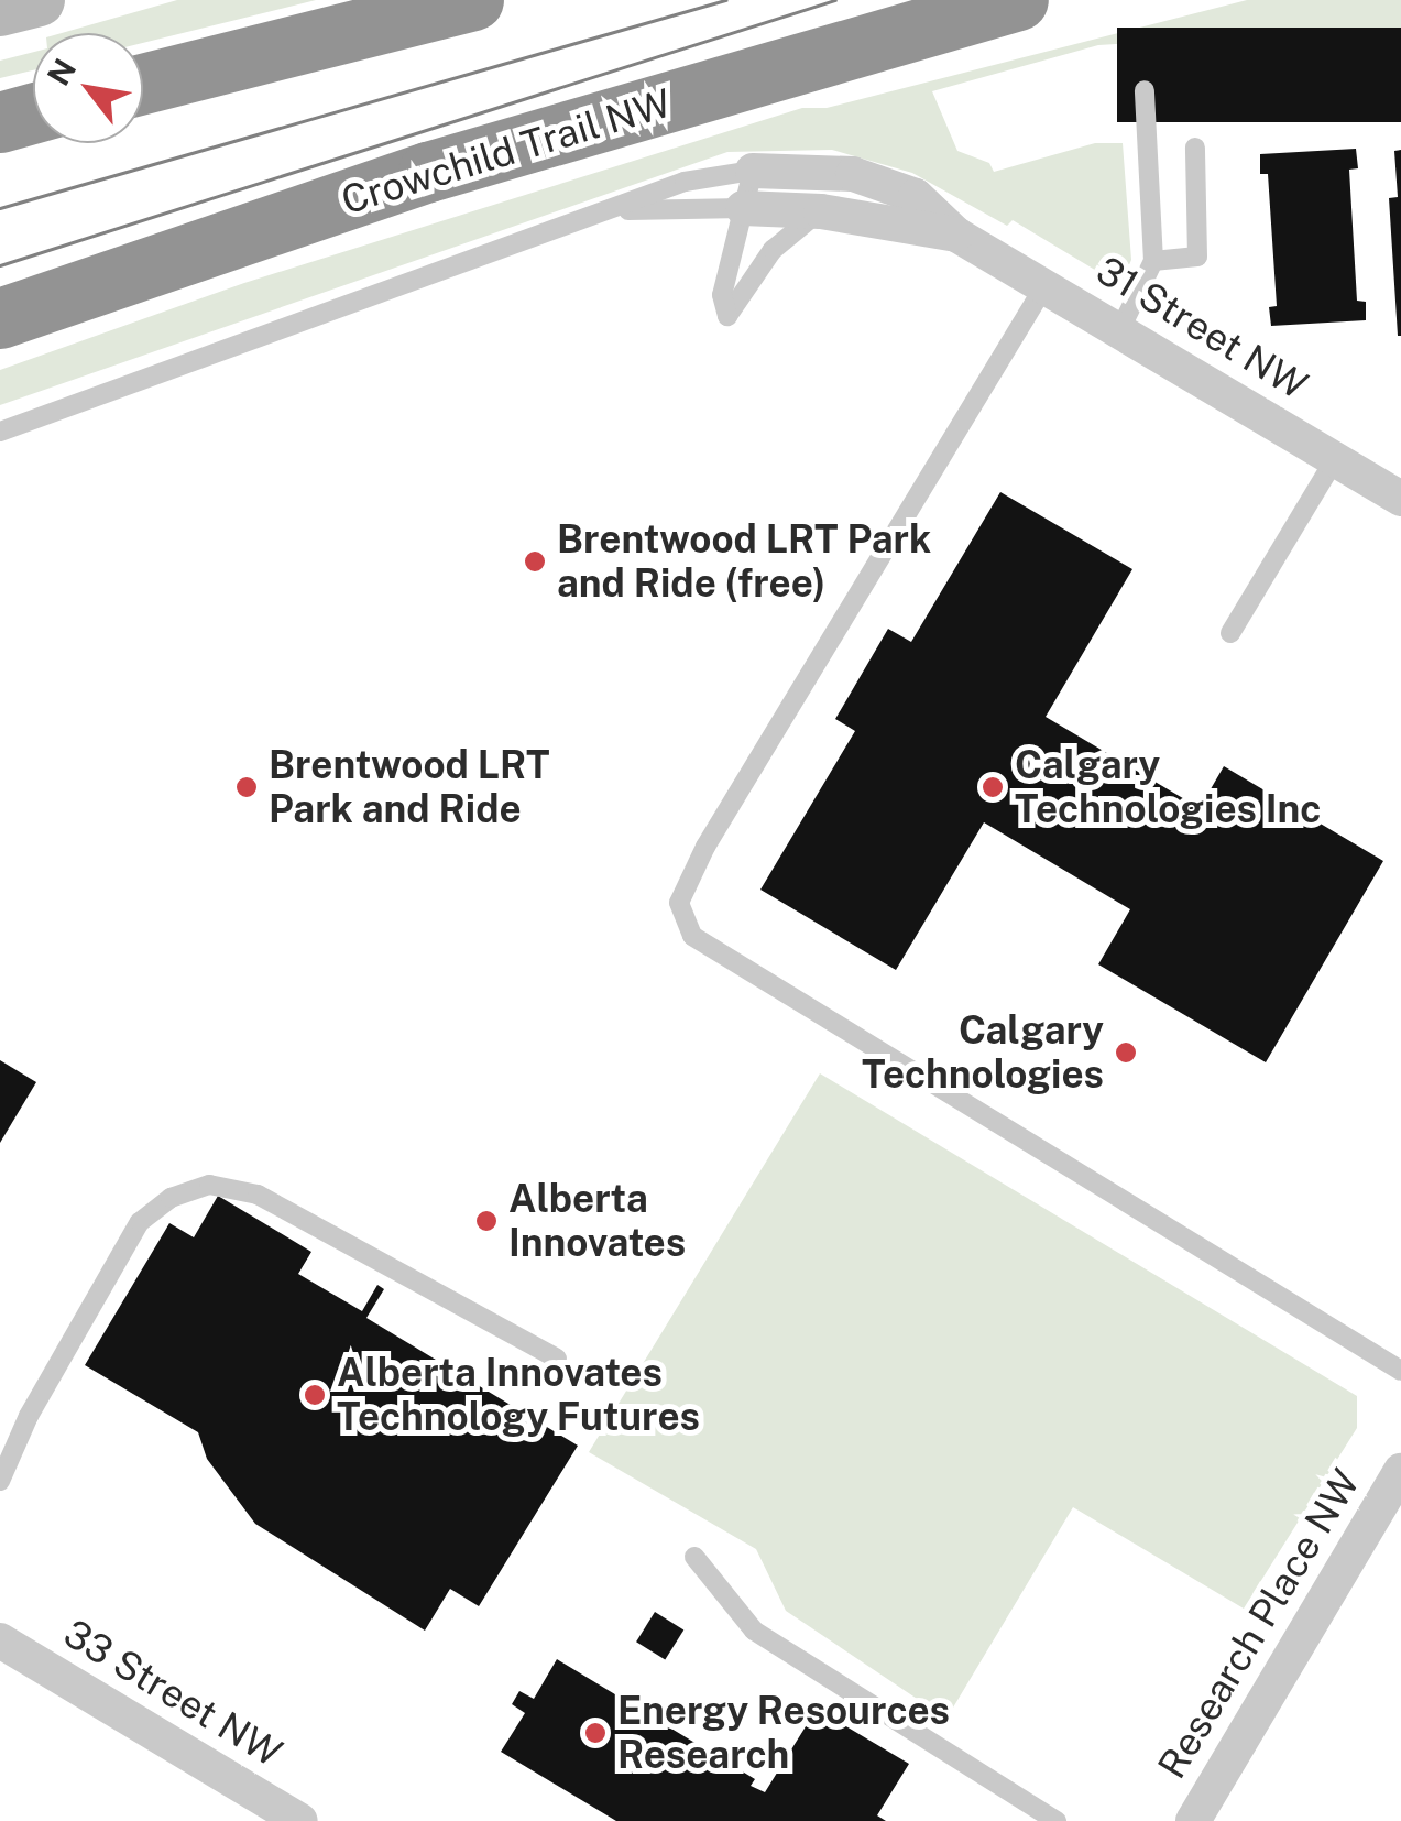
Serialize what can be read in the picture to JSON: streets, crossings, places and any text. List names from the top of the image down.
{
  "streets": {
    "highway": ["Crowchild Trail NW"],
    "street": ["31 Street NW", "Research Place NW", "33 Street NW"]
  },
  "places": [
    "Brentwood LRT Park and Ride (free)",
    "Brentwood LRT Park and Ride",
    "Calgary Technologies Inc",
    "Calgary Technologies",
    "Alberta Innovates",
    "Alberta Innovates Technology Futures",
    "Energy Resources Research"
  ],
  "north": "top left"
}
